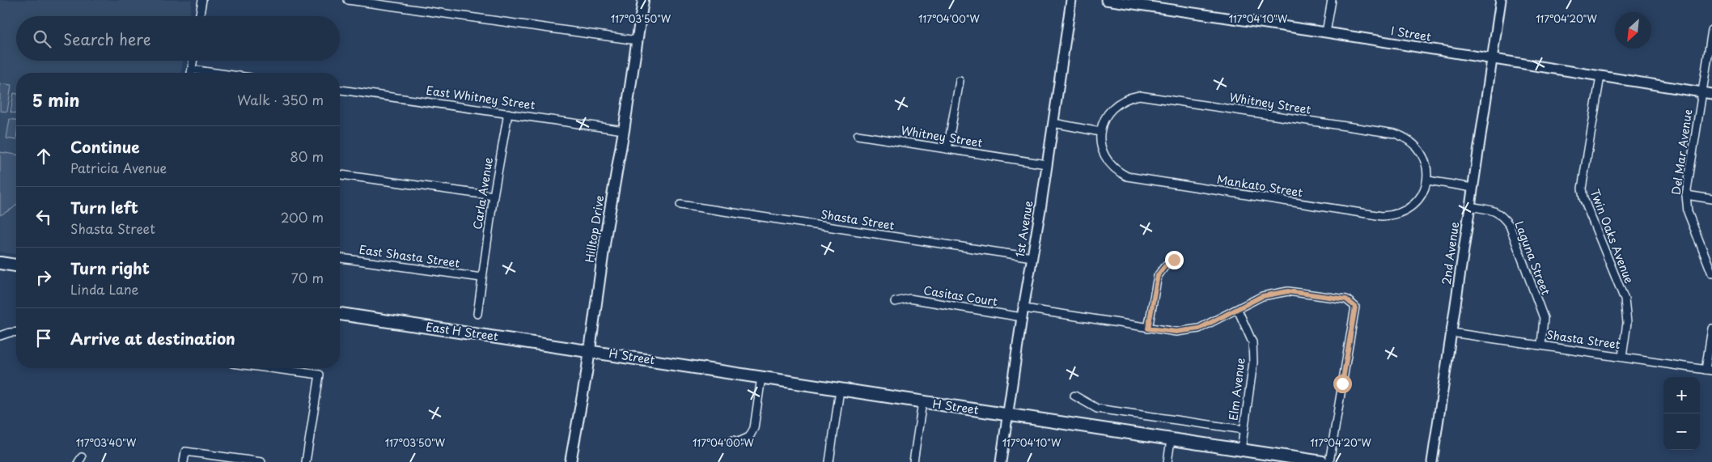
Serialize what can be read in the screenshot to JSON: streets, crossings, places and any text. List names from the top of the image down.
{
  "streets": {
    "main road": ["Hilltop Drive", "East H Street", "H Street"],
    "street": [
      "I Street",
      "East Whitney Street",
      "Whitney Street",
      "Del Mar Avenue",
      "Mankato Street",
      "Carla Avenue",
      "Shasta Street",
      "1st Avenue",
      "Twin Oaks Avenue",
      "2nd Avenue",
      "East Shasta Street",
      "Laguna Street",
      "Casitas Court",
      "Elm Avenue"
    ]
  },
  "crossings": [
    ["I Street", "Del Mar Avenue"],
    ["I Street", "Twin Oaks Avenue"],
    ["I Street", "2nd Avenue"],
    ["East Whitney Street", "Carla Avenue"],
    ["East Whitney Street", "Hilltop Drive"],
    ["Whitney Street", "Mankato Street"],
    ["Whitney Street", "1st Avenue"],
    ["Carla Avenue", "East Shasta Street"],
    ["Shasta Street", "1st Avenue"],
    ["Shasta Street", "Twin Oaks Avenue"],
    ["Shasta Street", "2nd Avenue"],
    ["Shasta Street", "Laguna Street"],
    ["Hilltop Drive", "East H Street"],
    ["Hilltop Drive", "H Street"],
    ["1st Avenue", "Casitas Court"],
    ["1st Avenue", "H Street"],
    ["2nd Avenue", "Laguna Street"],
    ["East H Street", "H Street"],
    ["H Street", "Elm Avenue"]
  ],
  "north": "bottom left",
  "page": {
    "search": "Search here",
    "heading": ["5 min", "Walk · 350 m"],
    "list": [
      ["Continue", "Patricia Avenue", "80 m"],
      ["Turn left", "Shasta Street", "200 m"],
      ["Turn right", "Linda Lane", "70 m"],
      "Arrive at destination"
    ],
    "map_buttons": ["+", "−"]
  },
  "coordinates": [
    "117°03'50\"W",
    "117°04'00\"W",
    "117°04'10\"W",
    "117°04'20\"W",
    "117°03'40\"W"
  ]
}
